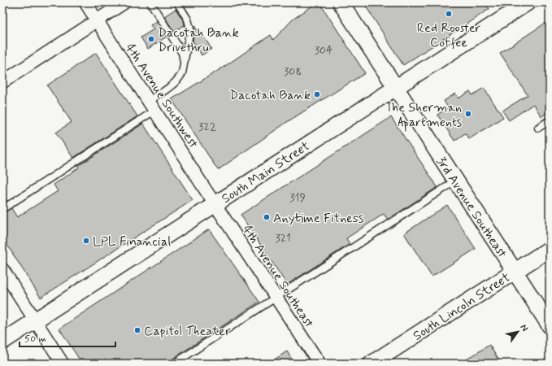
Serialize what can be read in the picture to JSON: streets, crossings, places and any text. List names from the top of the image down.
{
  "streets": {
    "street": [
      "4th Avenue Southwest",
      "South Main Street",
      "3rd Avenue Southeast",
      "4th Avenue Southeast",
      "South Lincoln Street"
    ]
  },
  "crossings": [
    ["4th Avenue Southwest", "South Main Street"],
    ["4th Avenue Southwest", "4th Avenue Southeast"],
    ["South Main Street", "3rd Avenue Southeast"],
    ["South Main Street", "4th Avenue Southeast"],
    ["3rd Avenue Southeast", "South Lincoln Street"]
  ],
  "places": [
    "Red Rooster Coffee",
    "Dacotah Bank Drivethru",
    "Dacotah Bank",
    "The Sherman Apartments",
    "Anytime Fitness",
    "LPL Financial",
    "Capitol Theater"
  ],
  "house_numbers": [
    "304",
    "308",
    "322",
    "319",
    "321"
  ],
  "scale_bar": "50 m",
  "north": "top right"
}
